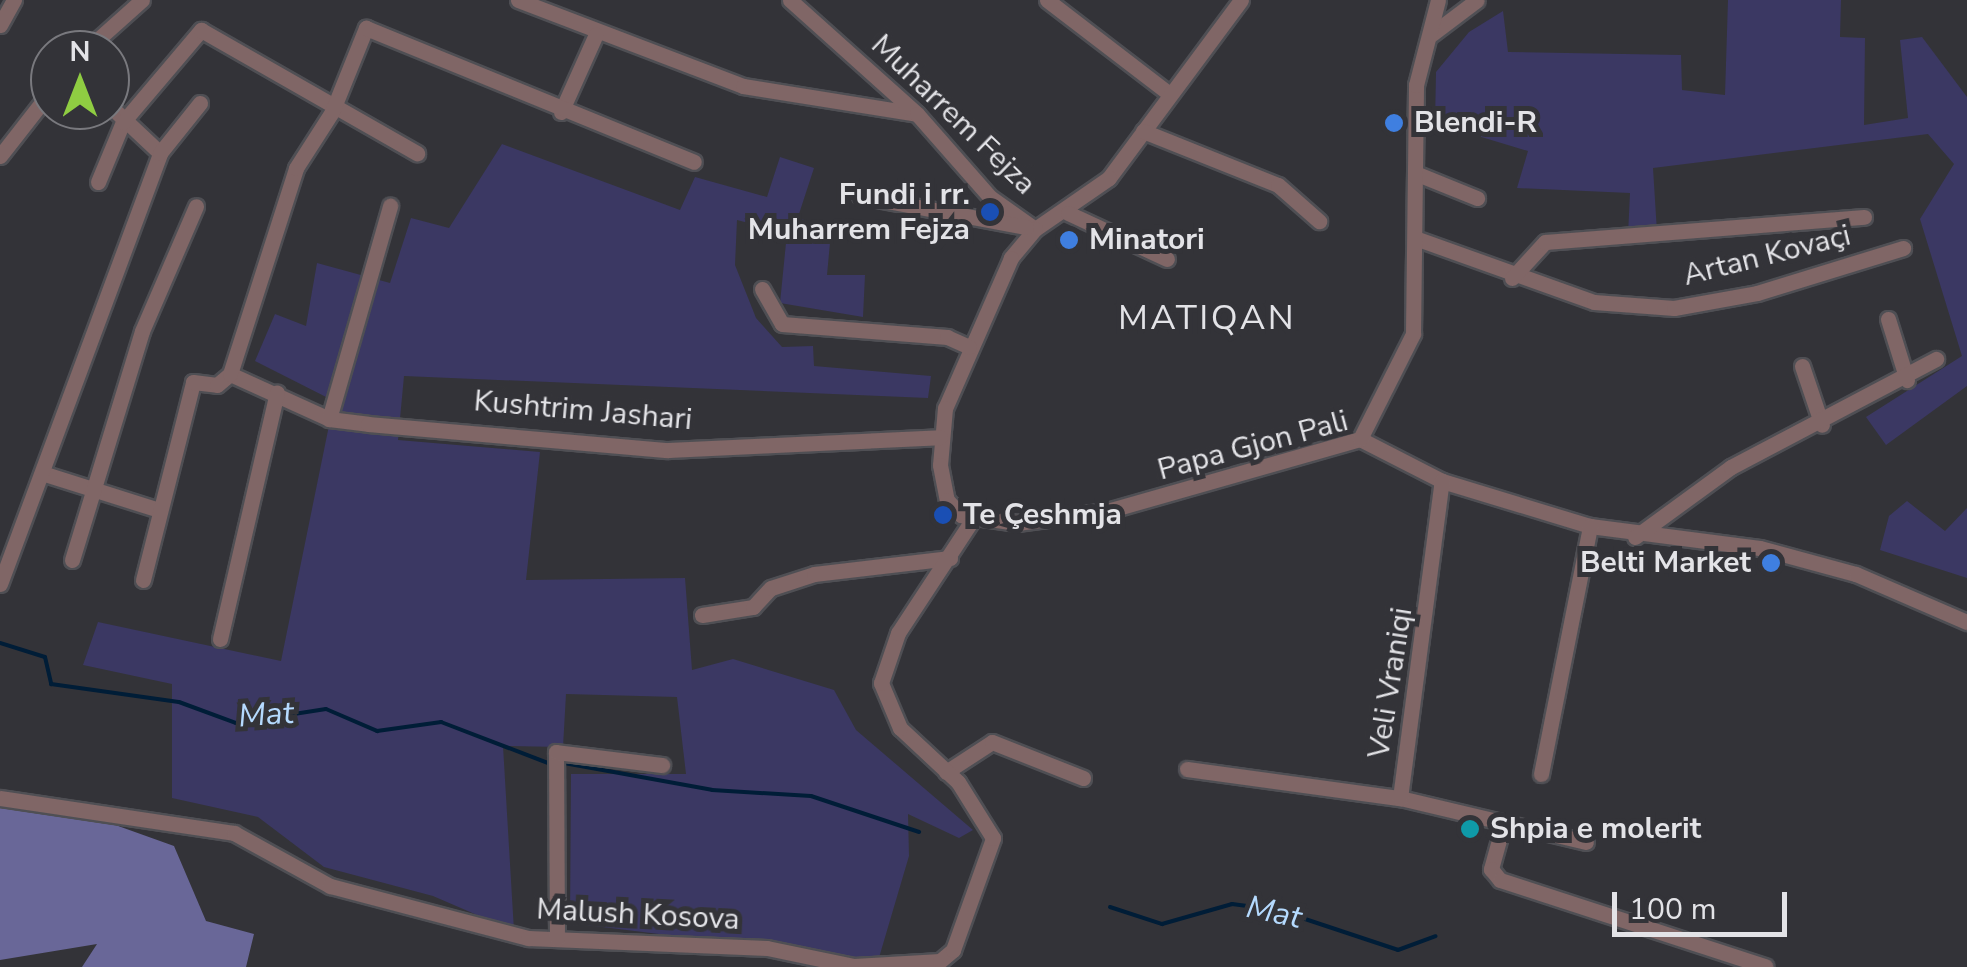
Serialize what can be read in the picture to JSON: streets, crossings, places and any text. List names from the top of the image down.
{
  "streets": {
    "street": [
      "Muharrem Fejza",
      "Artan Kovaçi",
      "Kushtrim Jashari",
      "Papa Gjon Pali",
      "Veli Vraniqi",
      "Malush Kosova"
    ]
  },
  "crossings": [
    ["Papa Gjon Pali", "Veli Vraniqi"],
    ["Papa Gjon Pali", "Malush Kosova"]
  ],
  "districts": ["MATIQAN"],
  "water": ["Mat"],
  "places": [
    "Blendi-R",
    "Fundi i rr. Muharrem Fejza",
    "Minatori",
    "Te Çeshmja",
    "Belti Market",
    "Shpia e molerit"
  ],
  "scale_bar": "100 m",
  "north": "top"
}
